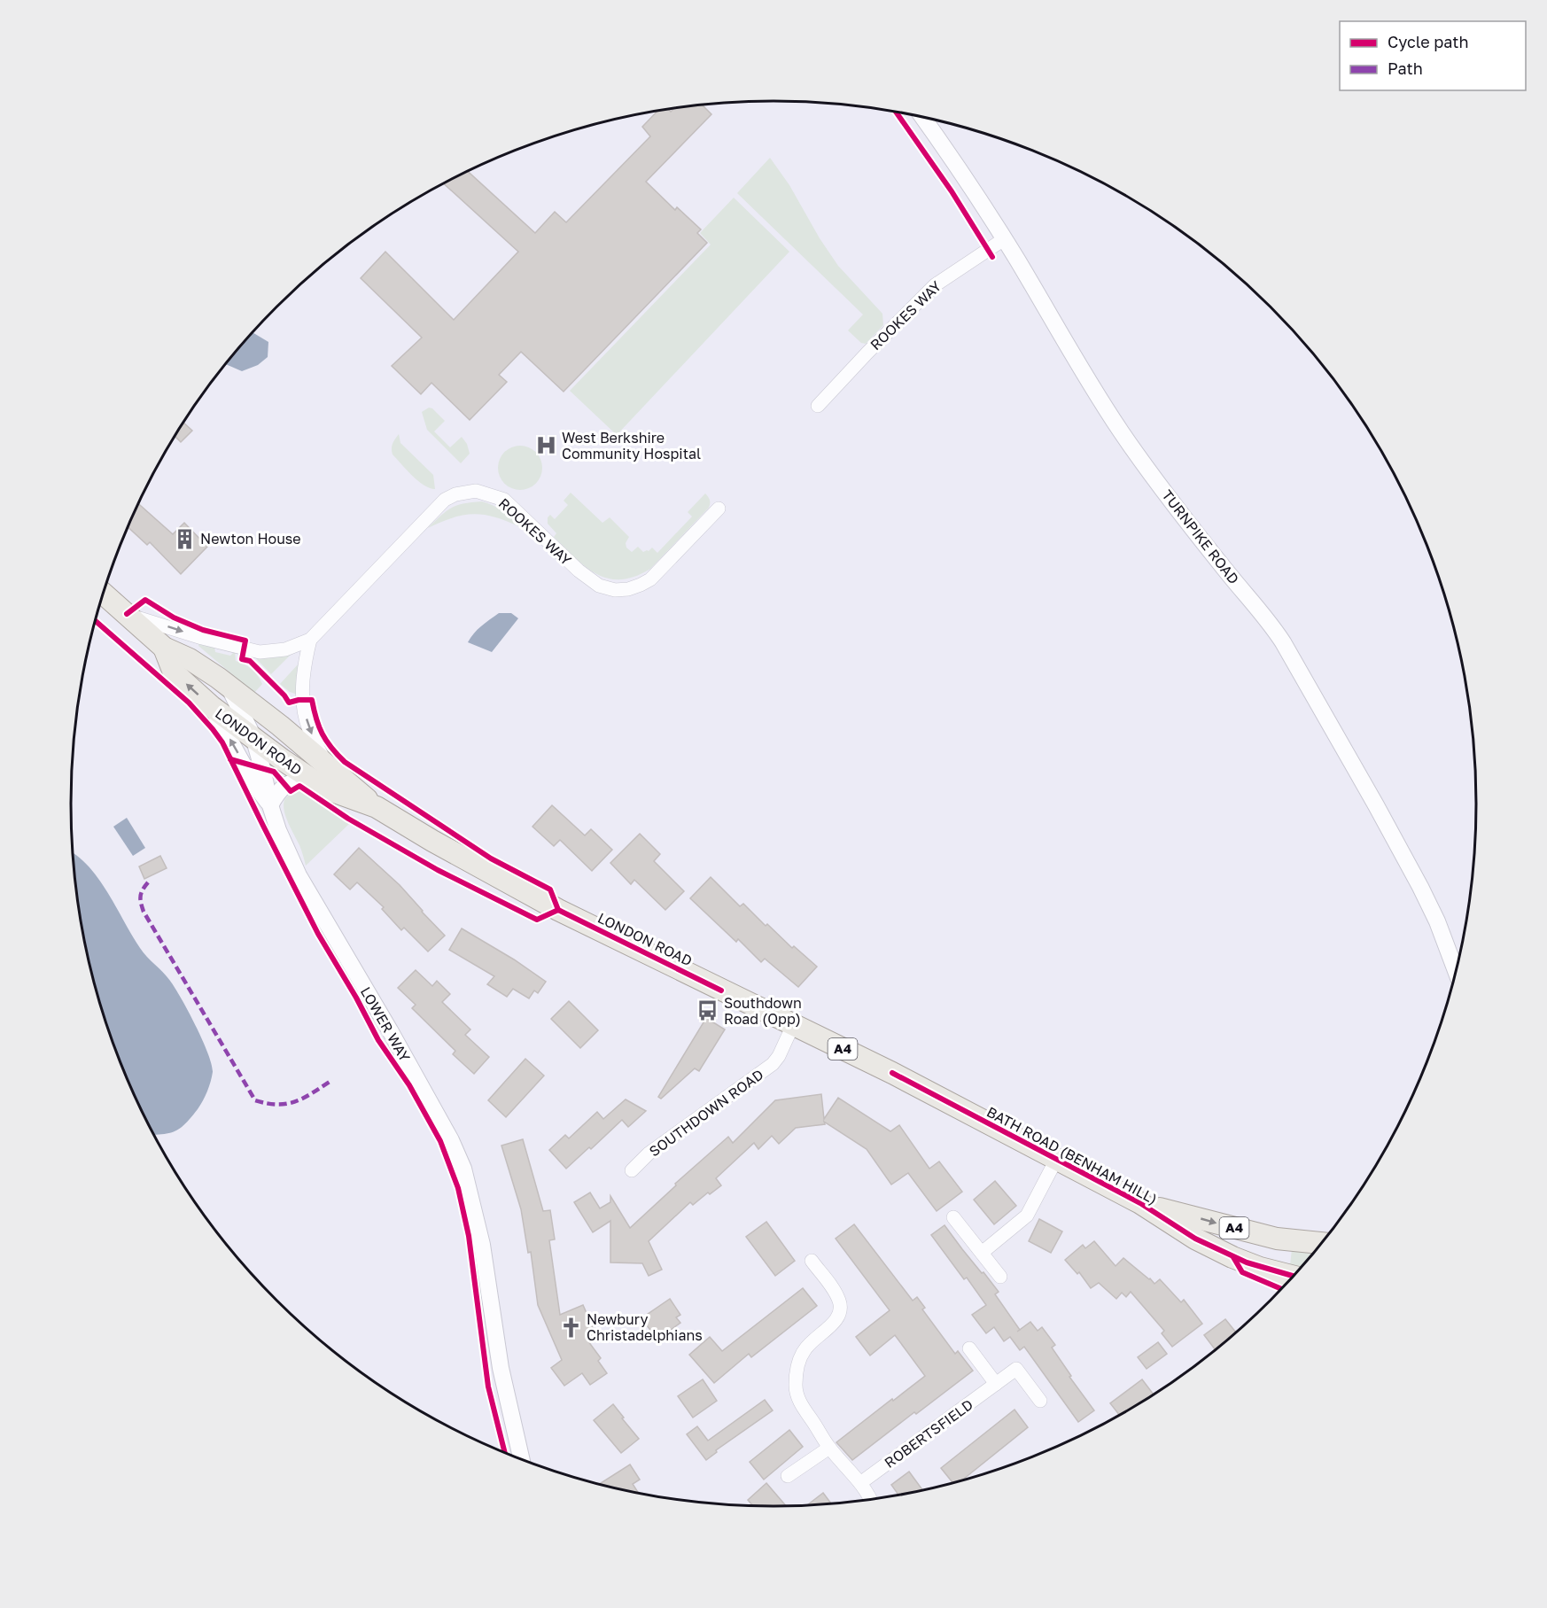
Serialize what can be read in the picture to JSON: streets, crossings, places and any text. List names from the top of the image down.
{
  "streets": {
    "main road": ["LONDON ROAD", "A4", "BATH ROAD (BENHAM HILL)"],
    "street": [
      "ROOKES WAY",
      "TURNPIKE ROAD",
      "LOWER WAY",
      "SOUTHDOWN ROAD",
      "ROBERTSFIELD"
    ]
  },
  "crossings": [
    ["ROOKES WAY", "TURNPIKE ROAD"],
    ["ROOKES WAY", "LONDON ROAD"],
    ["LONDON ROAD", "LOWER WAY"],
    ["LONDON ROAD", "SOUTHDOWN ROAD"],
    ["LONDON ROAD", "BATH ROAD (BENHAM HILL)"],
    ["SOUTHDOWN ROAD", "BATH ROAD (BENHAM HILL)"]
  ],
  "places": {
    "hospital": ["West Berkshire Community Hospital"],
    "building": ["Newton House"],
    "bus stop": ["Southdown Road (Opp)"],
    "church": ["Newbury Christadelphians"]
  },
  "legend": ["Cycle path", "Path"]
}
